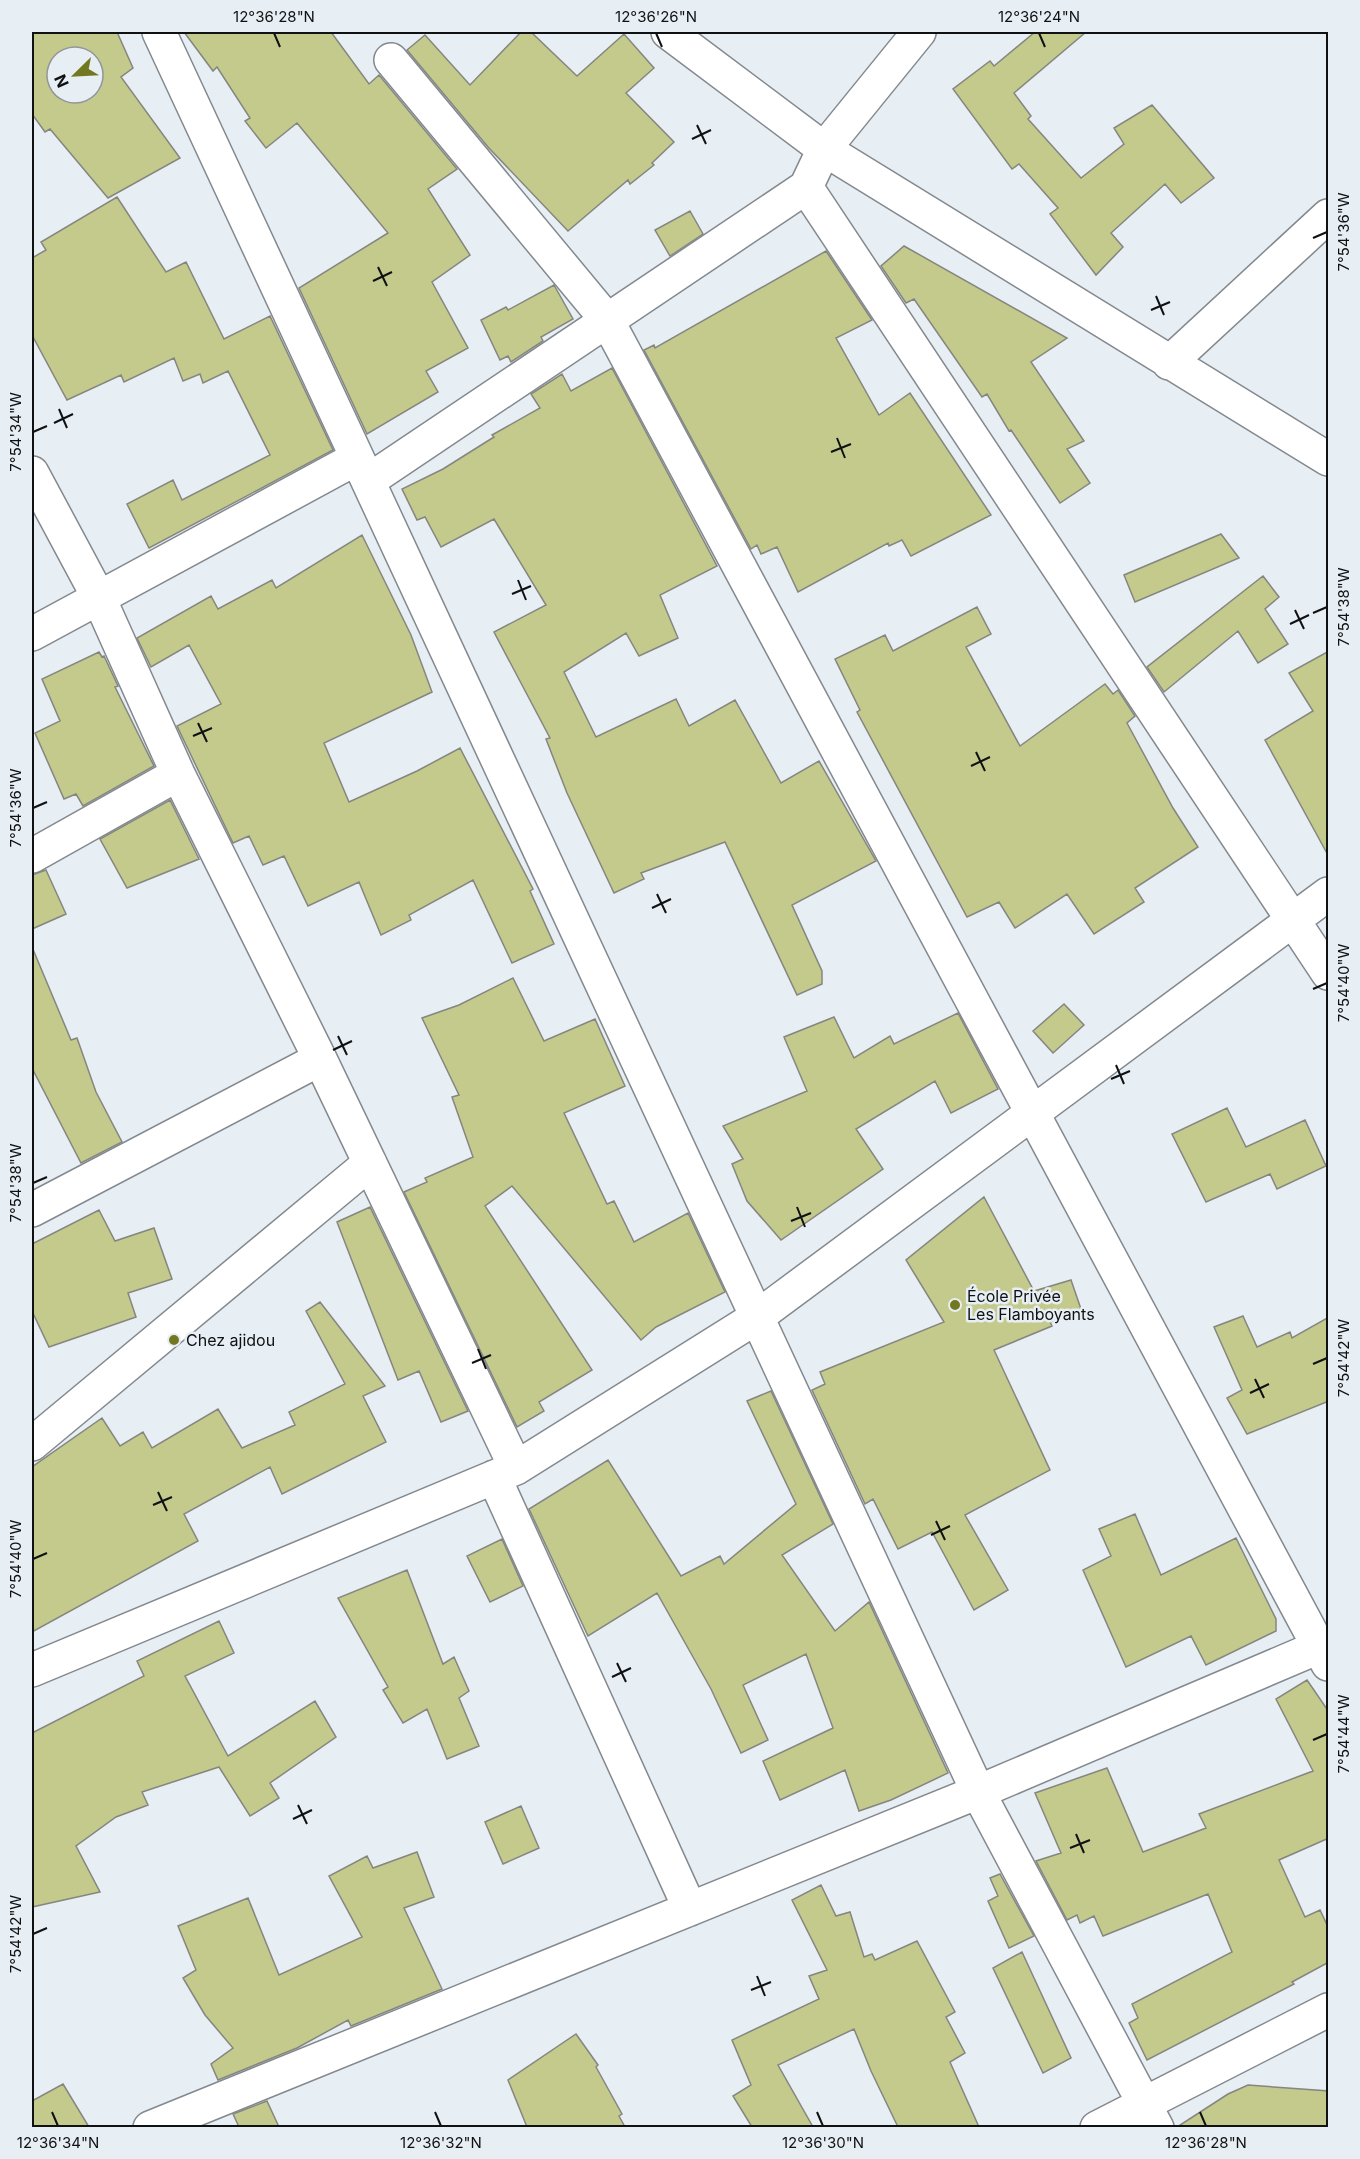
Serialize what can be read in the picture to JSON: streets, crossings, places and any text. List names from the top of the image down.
{
  "places": ["École Privée Les Flamboyants", "Chez ajidou"],
  "north": "bottom left",
  "coordinates": [
    "12°36'28\"N",
    "12°36'26\"N",
    "12°36'24\"N",
    "7°54'36\"W",
    "7°54'34\"W",
    "7°54'38\"W",
    "7°54'40\"W",
    "7°54'42\"W",
    "7°54'44\"W",
    "12°36'34\"N",
    "12°36'32\"N",
    "12°36'30\"N"
  ]
}
